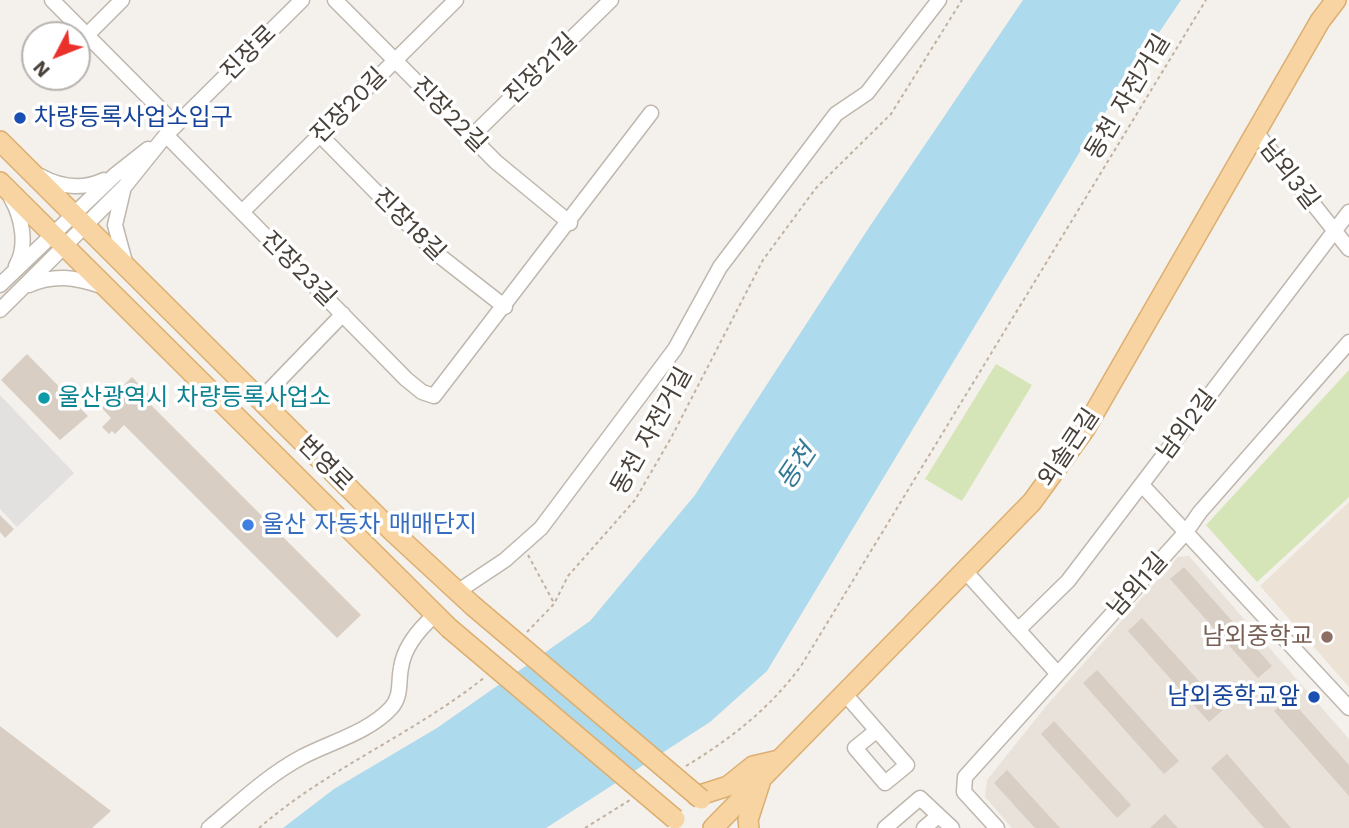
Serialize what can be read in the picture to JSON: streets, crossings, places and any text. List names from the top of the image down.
{
  "streets": {
    "main road": ["외솔큰길", "번영로"],
    "street": [
      "진장로",
      "진장21길",
      "진장20길",
      "진장22길",
      "남외3길",
      "진장18길",
      "진장23길",
      "남외2길",
      "남외1길"
    ],
    "path": ["동천 자전거길"]
  },
  "crossings": [
    ["진장로", "진장23길"],
    ["진장로", "번영로"],
    ["진장21길", "진장22길"],
    ["진장20길", "진장22길"],
    ["진장20길", "진장18길"],
    ["진장20길", "진장23길"],
    ["남외3길", "남외2길"],
    ["남외3길", "외솔큰길"],
    ["진장18길", "진장23길"],
    ["외솔큰길", "번영로"]
  ],
  "water": ["동천"],
  "places": [
    "차량등록사업소입구",
    "울산광역시 차량등록사업소",
    "울산 자동차 매매단지",
    "남외중학교",
    "남외중학교앞"
  ],
  "north": "bottom left"
}
